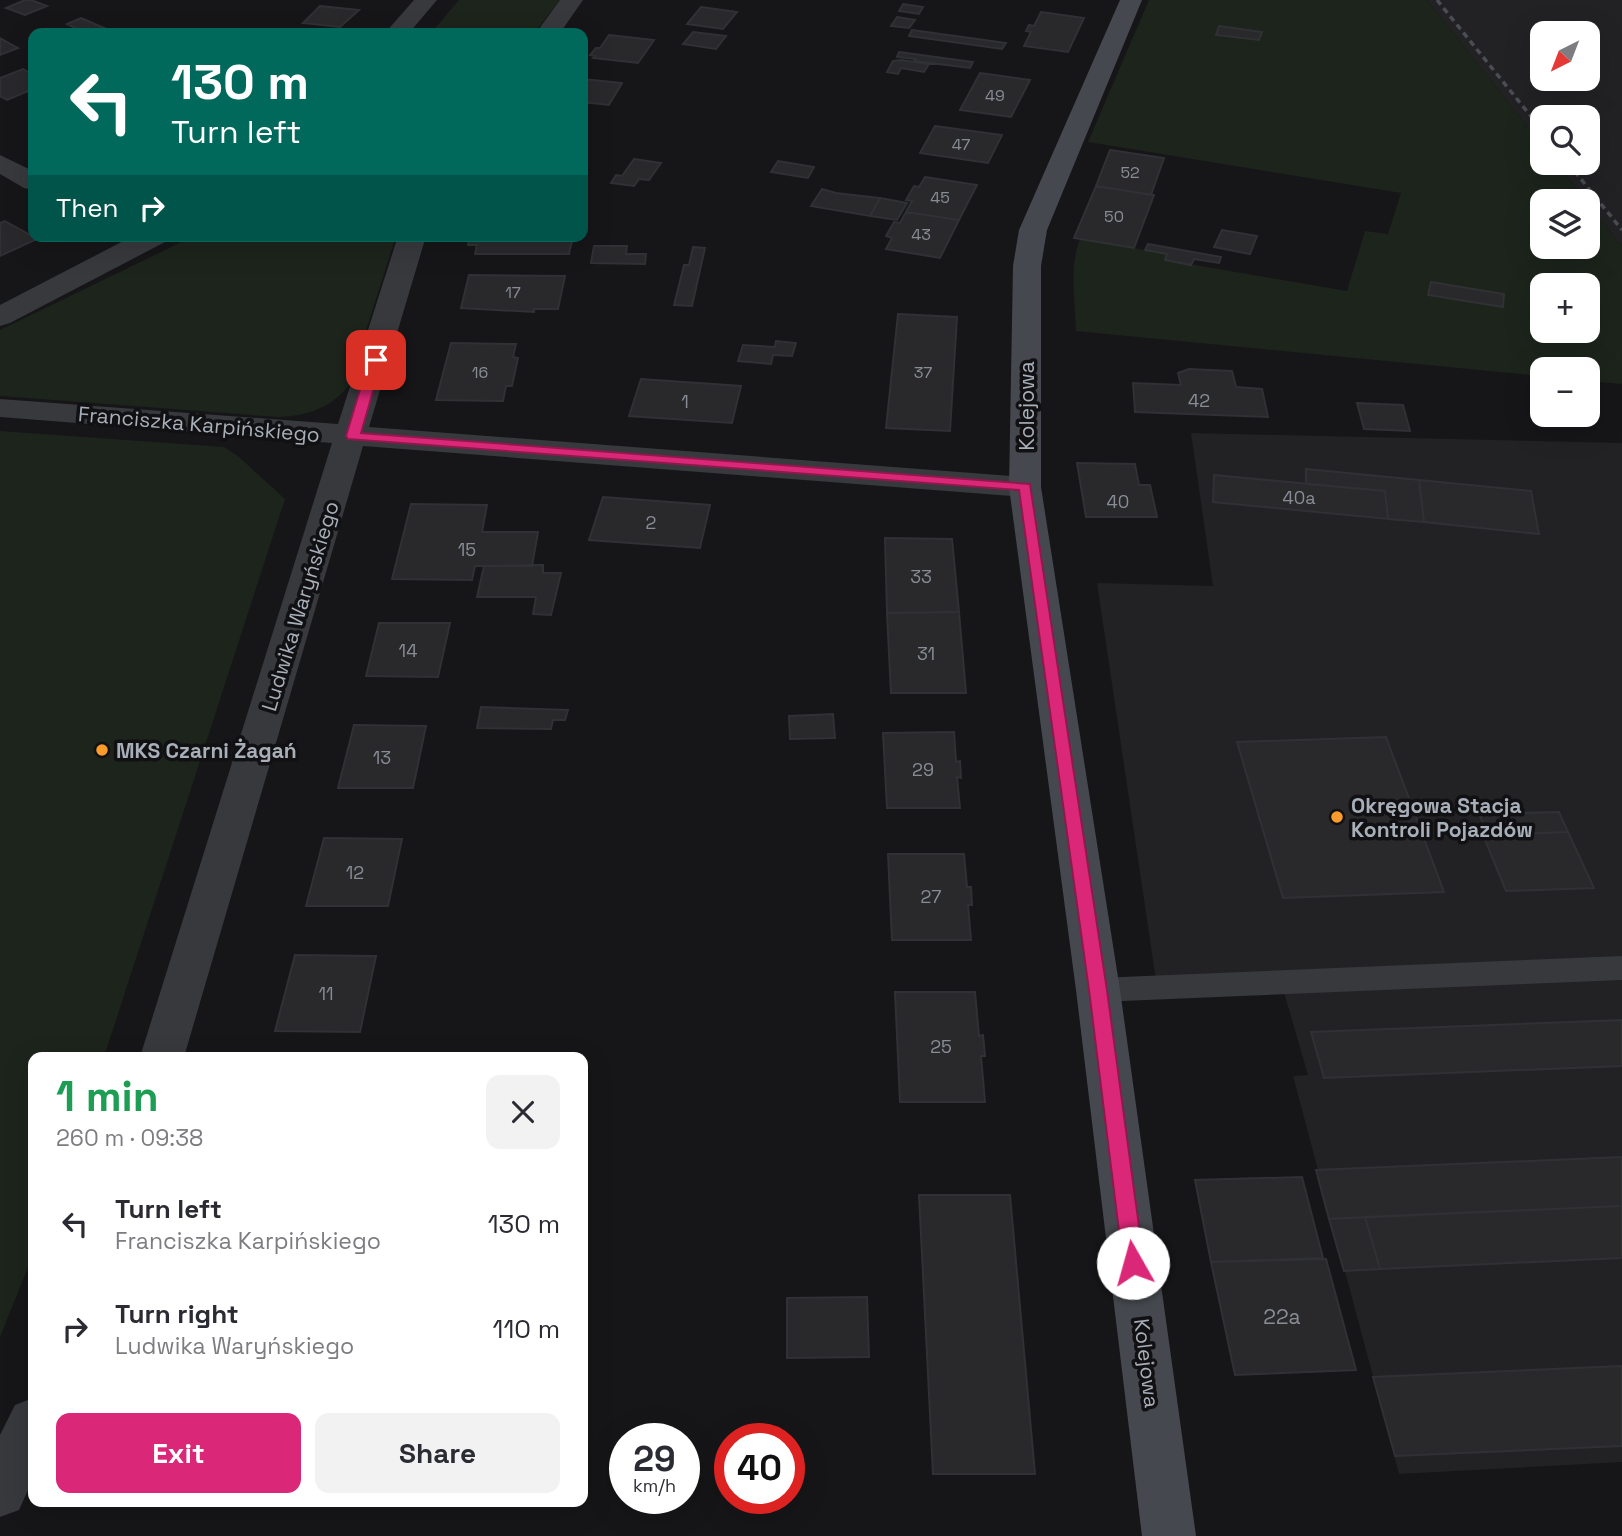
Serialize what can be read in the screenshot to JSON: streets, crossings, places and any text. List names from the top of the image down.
{
  "streets": {
    "street": ["Kolejowa", "Franciszka Karpińskiego", "Ludwika Waryńskiego"]
  },
  "crossings": [
    ["Kolejowa", "Franciszka Karpińskiego"],
    ["Franciszka Karpińskiego", "Ludwika Waryńskiego"]
  ],
  "places": ["MKS Czarni Żagań", "Okręgowa Stacja Kontroli Pojazdów"],
  "house_numbers": [
    "49",
    "47",
    "52",
    "45",
    "50",
    "43",
    "17",
    "16",
    "37",
    "42",
    "1",
    "40a",
    "40",
    "2",
    "15",
    "33",
    "14",
    "31",
    "13",
    "29",
    "12",
    "27",
    "11",
    "25",
    "22a"
  ],
  "north": "bottom left",
  "page": {
    "map_buttons": ["+", "−"],
    "turn": ["130 m", "Turn left"],
    "then": "Then",
    "heading": ["1 min", "260 m · 09:38"],
    "list": [
      {
        "name": "Turn left",
        "note": "Franciszka Karpińskiego",
        "value": "130 m"
      },
      {
        "name": "Turn right",
        "note": "Ludwika Waryńskiego",
        "value": "110 m"
      }
    ],
    "buttons": ["Exit", "Share"],
    "speed": "29 km/h",
    "limit": "40"
  }
}
